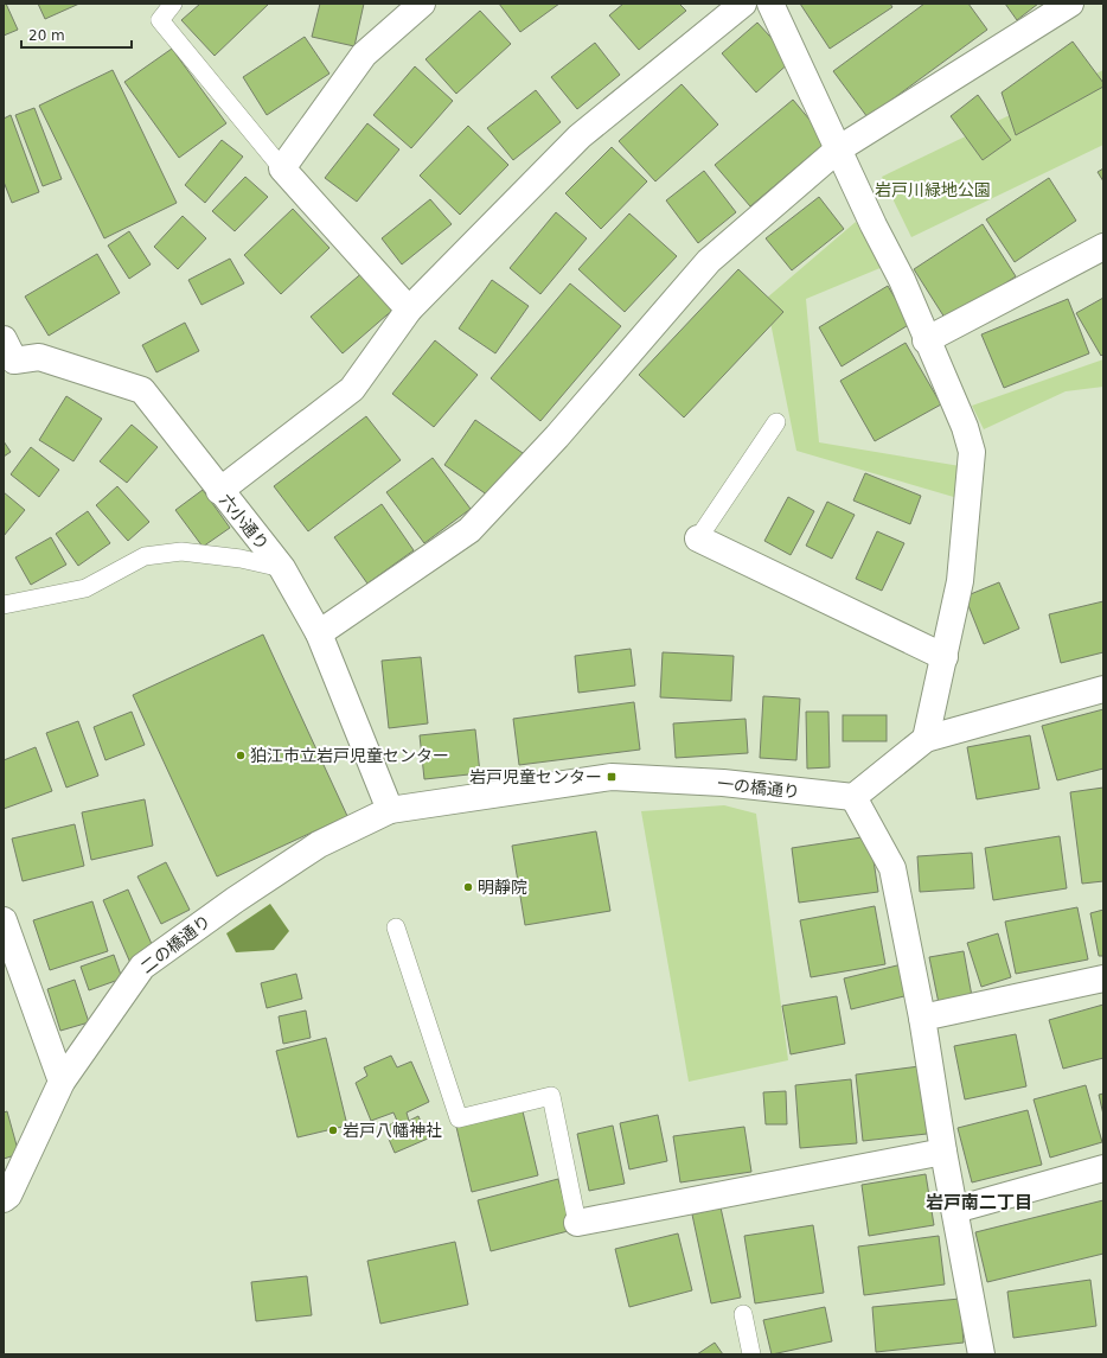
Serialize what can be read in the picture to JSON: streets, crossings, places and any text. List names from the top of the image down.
{
  "streets": {
    "street": ["六小通り", "一の橋通り", "二の橋通り"]
  },
  "crossings": [
    ["六小通り", "一の橋通り"],
    ["六小通り", "二の橋通り"],
    ["一の橋通り", "二の橋通り"]
  ],
  "districts": ["岩戸南二丁目"],
  "parks": ["岩戸川緑地公園"],
  "places": {
    "other": ["狛江市立岩戸児童センター", "明靜院", "岩戸八幡神社"],
    "transit": ["岩戸児童センター"]
  },
  "scale_bar": "20 m"
}
